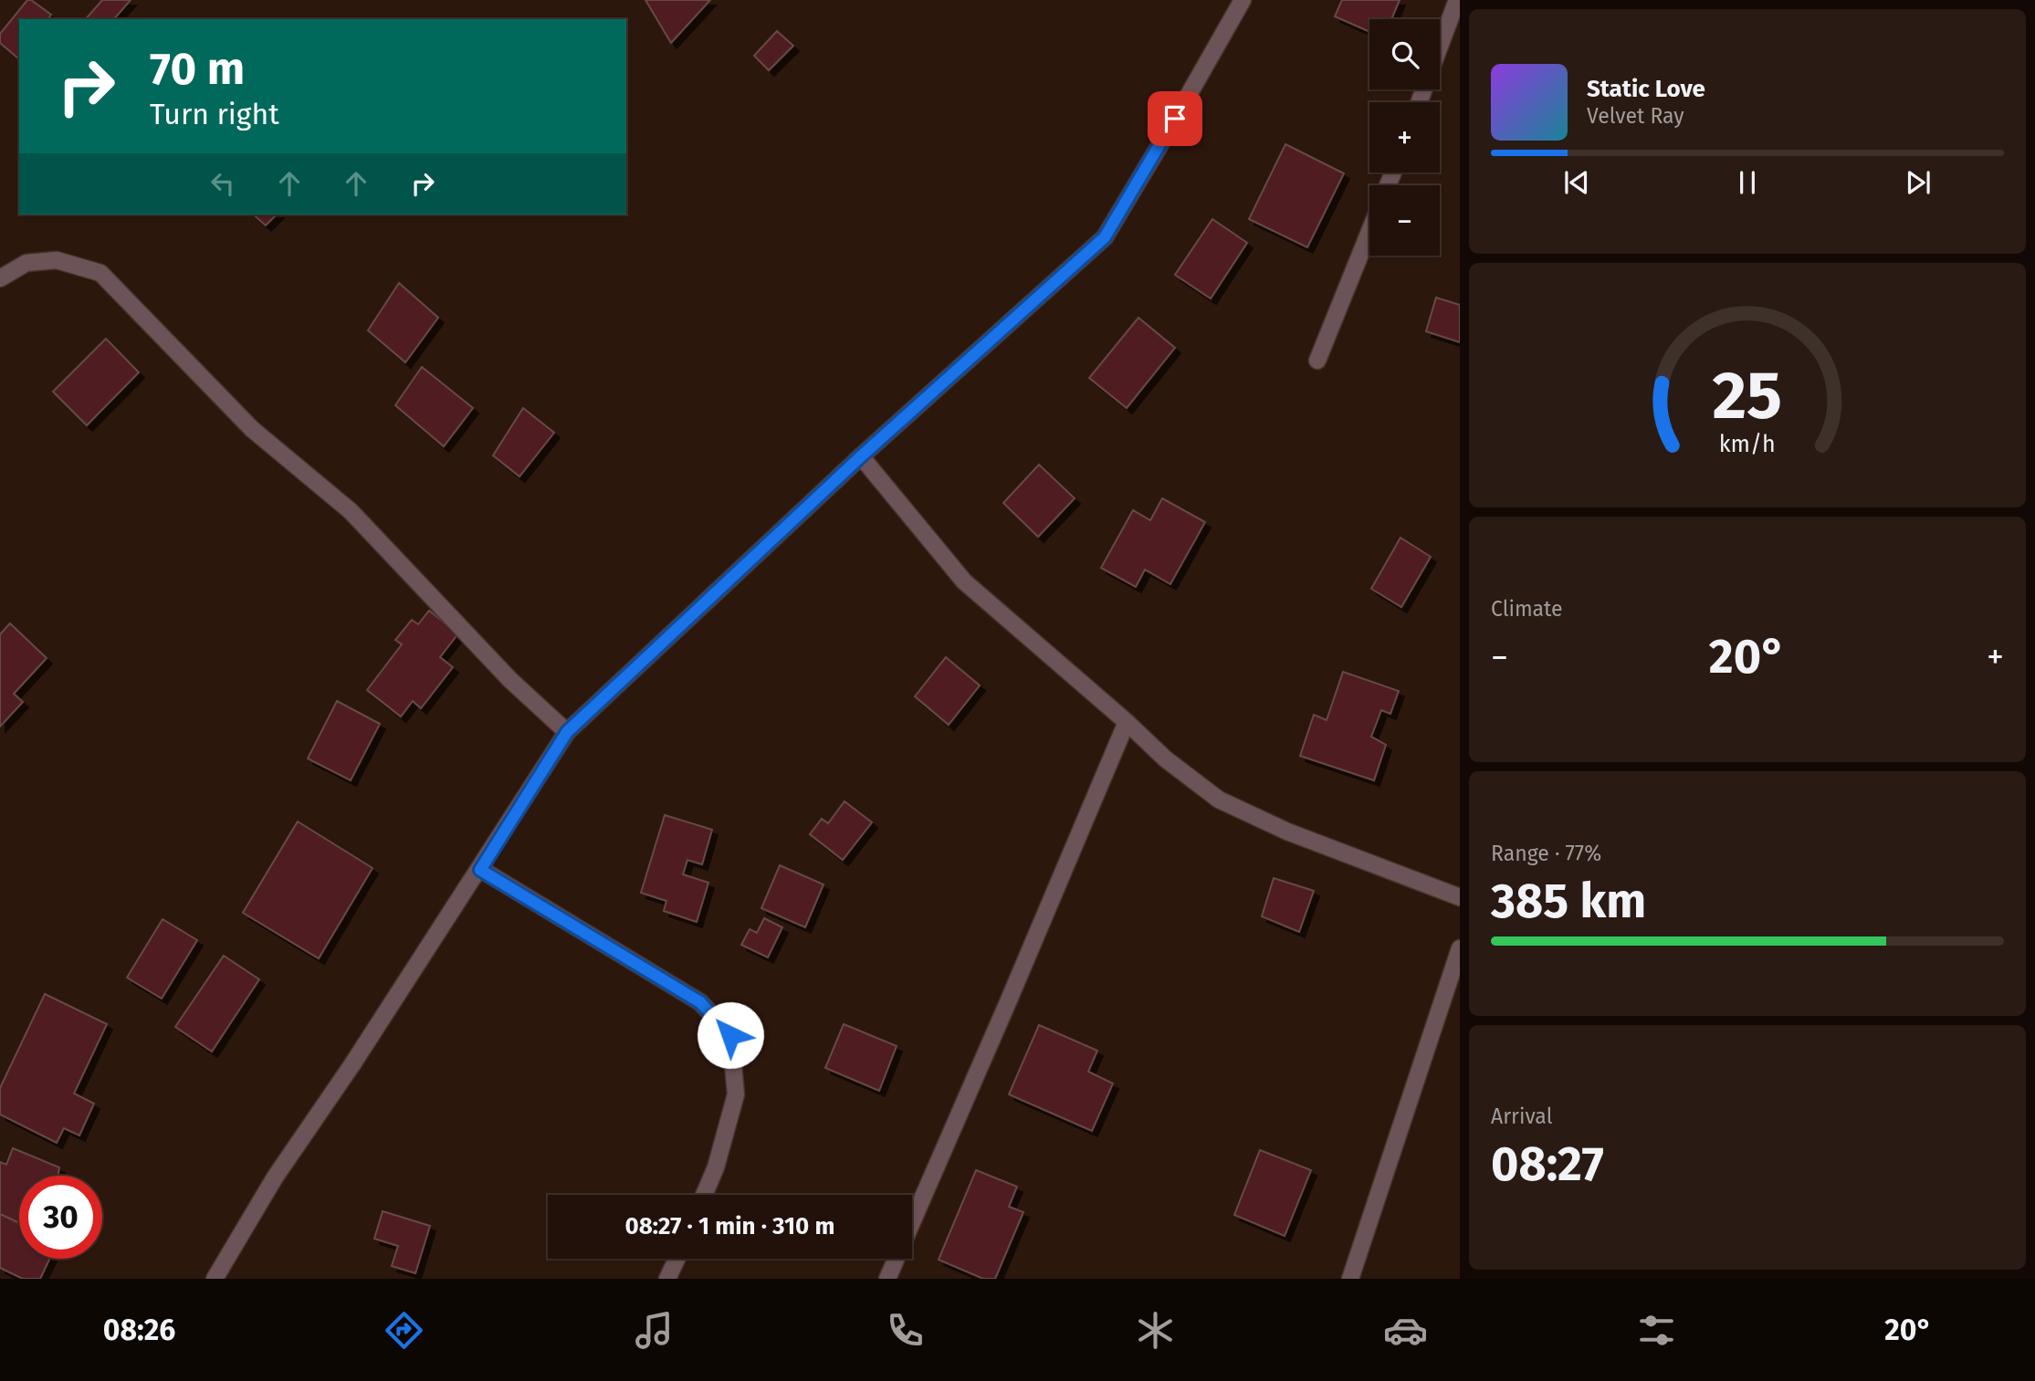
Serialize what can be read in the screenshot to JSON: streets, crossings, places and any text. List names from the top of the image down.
{
  "page": {
    "map_buttons": ["+", "−"],
    "turn": ["70 m", "Turn right"],
    "song": ["Static Love", "Velvet Ray"],
    "tile": [
      "Climate",
      ["Range · 77%", "385 km"],
      ["Arrival", "08:27"]
    ],
    "heat": ["−", "20°", "+"],
    "limit": "30",
    "trip": "08:27 · 1 min · 310 m",
    "tabs": ["08:26", "20°"],
    "gauge": ["25", "km/h"]
  }
}
